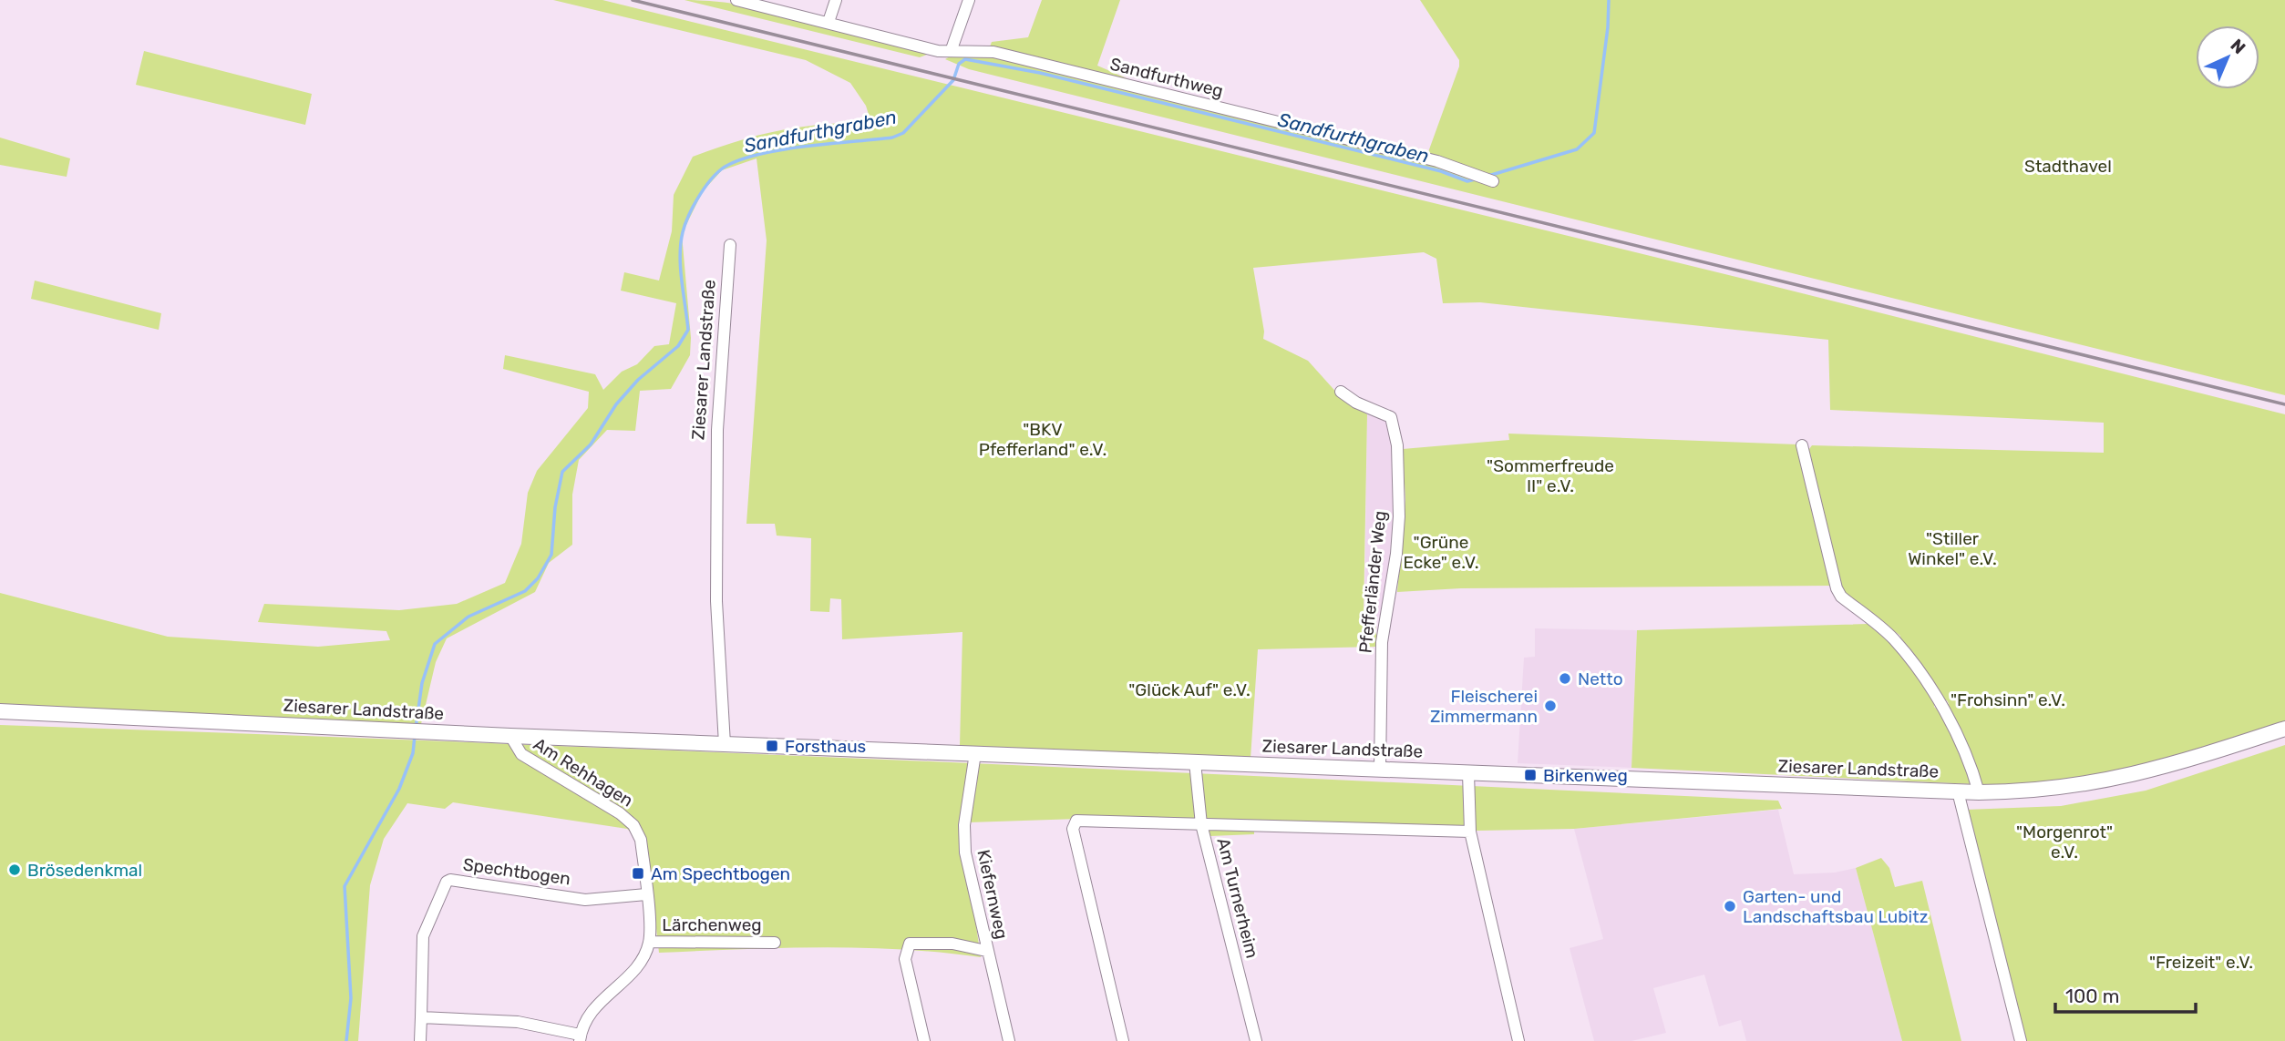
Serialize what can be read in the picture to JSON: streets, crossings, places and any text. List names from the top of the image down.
{
  "streets": {
    "main road": ["Ziesarer Landstraße"],
    "street": [
      "Sandfurthweg",
      "Pfefferländer Weg",
      "Am Rehhagen",
      "Spechtbogen",
      "Kiefernweg",
      "Am Turnerheim",
      "Lärchenweg"
    ]
  },
  "crossings": [
    ["Ziesarer Landstraße", "Pfefferländer Weg"],
    ["Ziesarer Landstraße", "Am Rehhagen"],
    ["Ziesarer Landstraße", "Kiefernweg"],
    ["Ziesarer Landstraße", "Am Turnerheim"],
    ["Am Rehhagen", "Spechtbogen"],
    ["Am Rehhagen", "Lärchenweg"]
  ],
  "water": ["Sandfurthgraben"],
  "parks": [
    "Stadthavel",
    "\"BKV Pfefferland\" e.V.",
    "\"Sommerfreude II\" e.V.",
    "\"Stiller Winkel\" e.V.",
    "\"Grüne Ecke\" e.V.",
    "\"Glück Auf\" e.V.",
    "\"Frohsinn\" e.V.",
    "\"Morgenrot\" e.V.",
    "\"Freizeit\" e.V."
  ],
  "places": {
    "other": [
      "Netto",
      "Fleischerei Zimmermann",
      "Brösedenkmal",
      "Garten- und Landschaftsbau Lubitz"
    ],
    "transit": ["Forsthaus", "Birkenweg", "Am Spechtbogen"]
  },
  "scale_bar": "100 m",
  "north": "top right"
}
